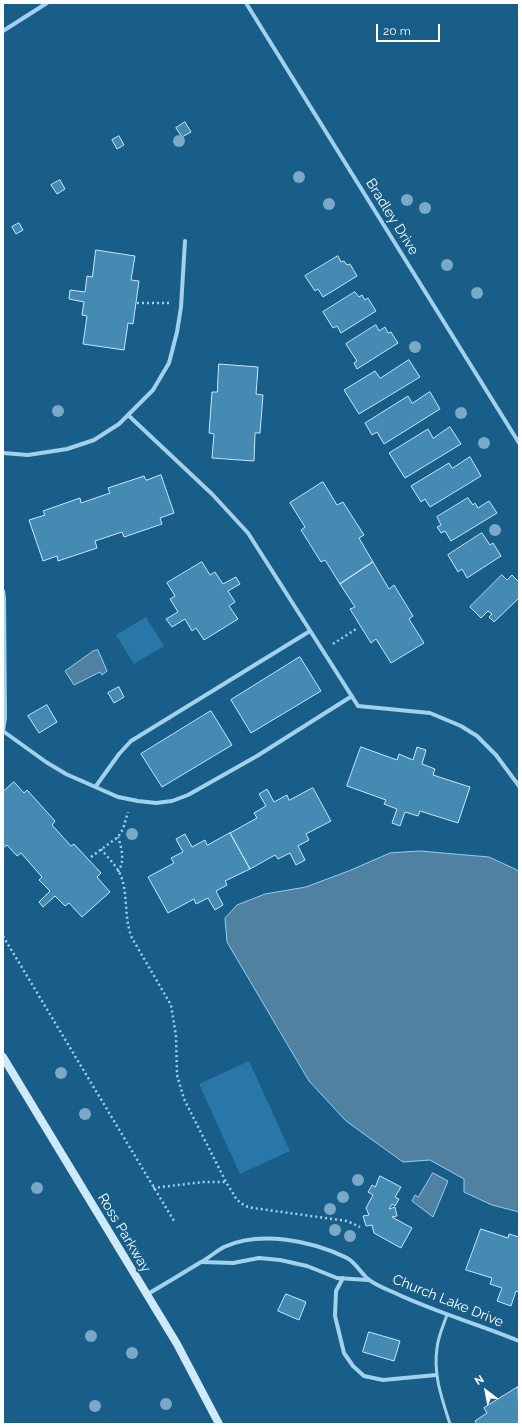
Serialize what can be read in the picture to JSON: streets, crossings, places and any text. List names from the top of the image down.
{
  "streets": {
    "street": ["Bradley Drive", "Ross Parkway", "Church Lake Drive"]
  },
  "crossings": [
    ["Ross Parkway", "Church Lake Drive"]
  ],
  "scale_bar": "20 m",
  "north": "top left"
}
